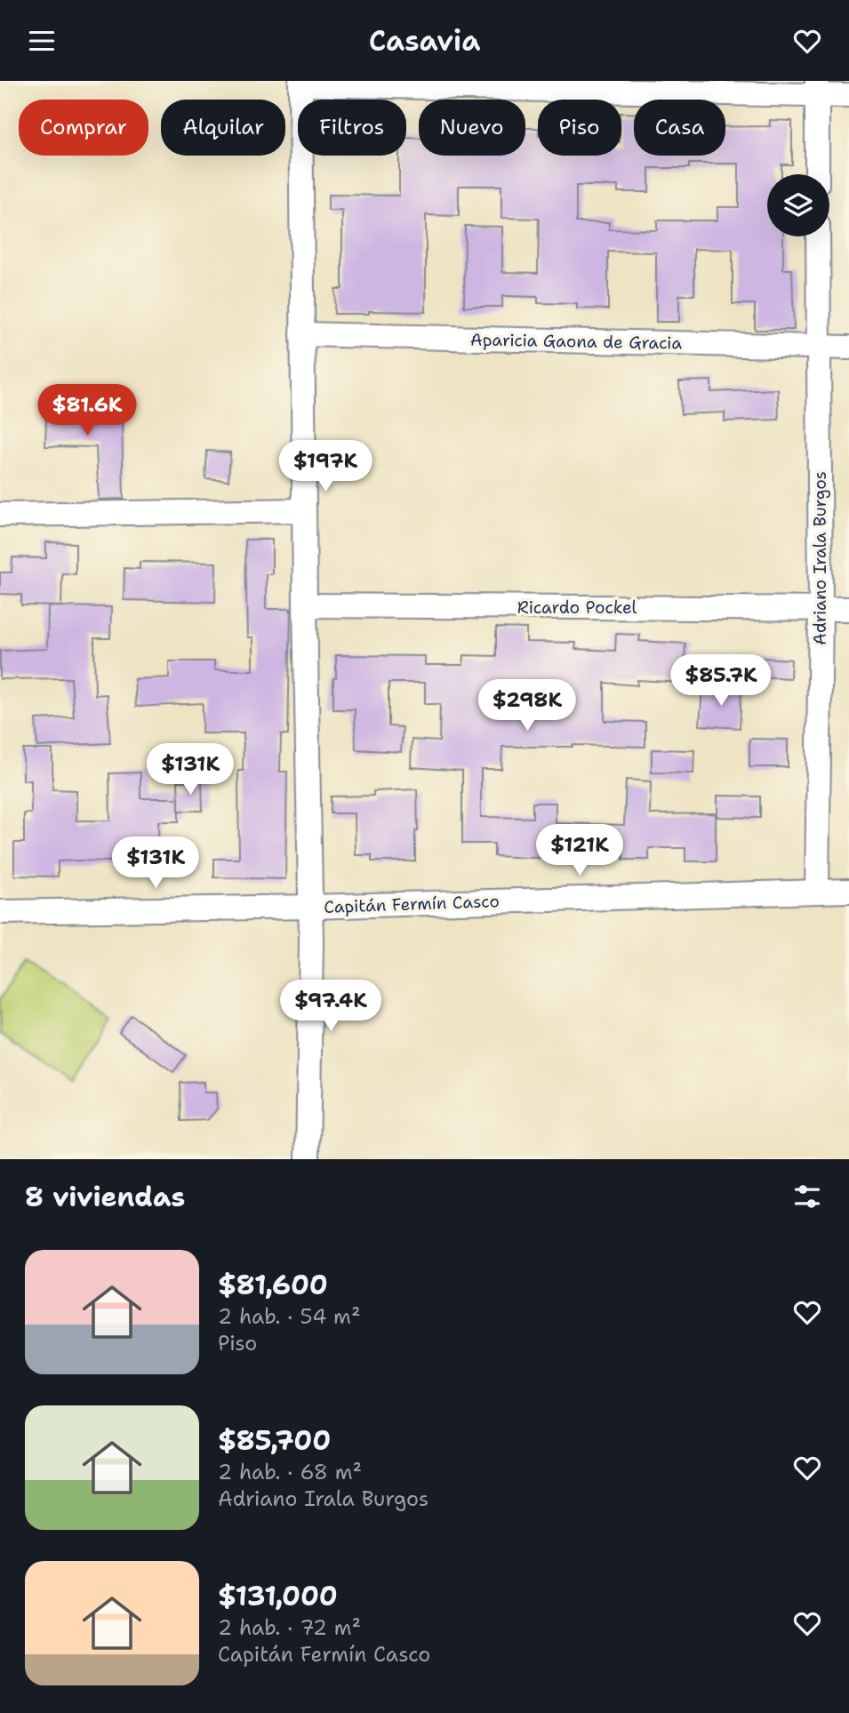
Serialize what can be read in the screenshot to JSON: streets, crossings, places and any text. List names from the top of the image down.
{
  "streets": {
    "street": [
      "Aparicia Gaona de Gracia",
      "Adriano Irala Burgos",
      "Ricardo Pockel",
      "Capitán Fermín Casco"
    ]
  },
  "crossings": [
    ["Aparicia Gaona de Gracia", "Adriano Irala Burgos"],
    ["Adriano Irala Burgos", "Ricardo Pockel"],
    ["Adriano Irala Burgos", "Capitán Fermín Casco"]
  ],
  "page": {
    "header": "Casavia",
    "chip": [
      "Comprar",
      "Alquilar",
      "Filtros",
      "Nuevo",
      "Piso",
      "Casa"
    ],
    "price": [
      "$81.6K",
      "$197K",
      "$85.7K",
      "$298K",
      "$131K",
      "$121K",
      "$131K",
      "$97.4K"
    ],
    "heading": "8 viviendas",
    "list": [
      {
        "name": "$81,600",
        "note": "2 hab. · 54 m² · Piso"
      },
      {
        "name": "$85,700",
        "note": "2 hab. · 68 m² · Adriano Irala Burgos"
      },
      {
        "name": "$131,000",
        "note": "2 hab. · 72 m² · Capitán Fermín Casco"
      }
    ]
  }
}
